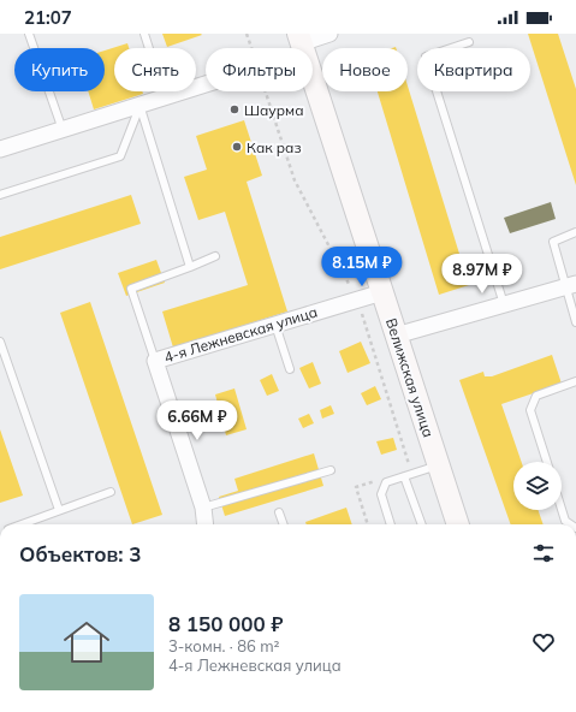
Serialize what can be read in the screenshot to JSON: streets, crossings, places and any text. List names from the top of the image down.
{
  "streets": {
    "main road": ["Велижская улица"],
    "street": ["4-я Лежневская улица"]
  },
  "crossings": [
    ["4-я Лежневская улица", "Велижская улица"]
  ],
  "places": ["Шаурма", "Как раз"],
  "page": {
    "status": "21:07",
    "chip": [
      "Купить",
      "Снять",
      "Фильтры",
      "Новое",
      "Квартира"
    ],
    "price": ["8.15M ₽", "8.97M ₽", "6.66M ₽"],
    "heading": "Объектов: 3",
    "list": [
      {
        "name": "8 150 000 ₽",
        "note": "3-комн. · 86 m² · 4-я Лежневская улица"
      }
    ]
  }
}
